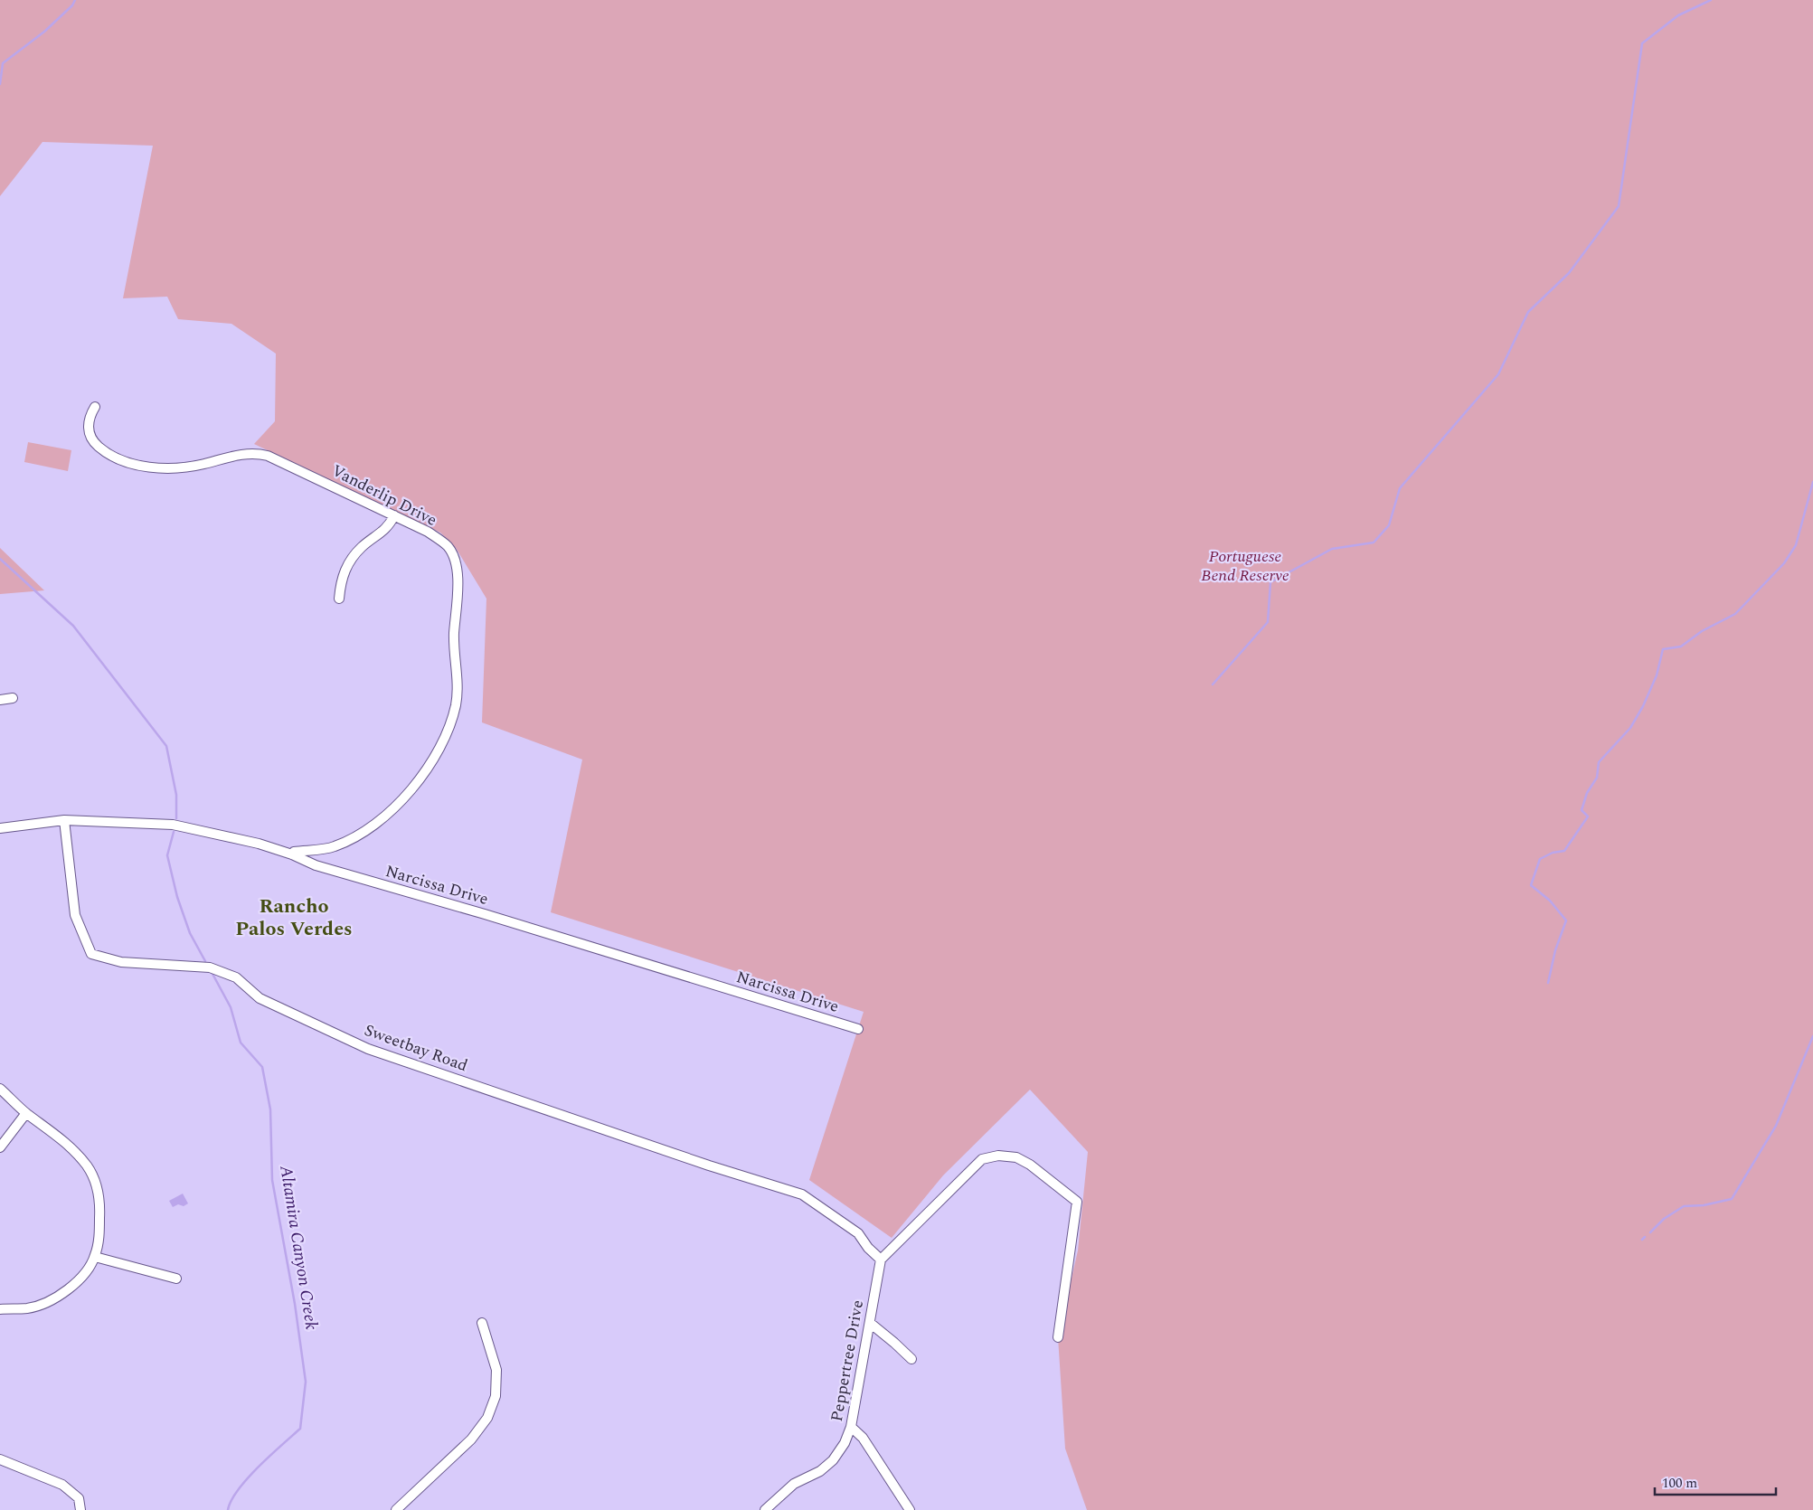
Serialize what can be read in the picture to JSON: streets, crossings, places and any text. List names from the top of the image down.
{
  "streets": {
    "street": [
      "Vanderlip Drive",
      "Narcissa Drive",
      "Sweetbay Road",
      "Peppertree Drive"
    ]
  },
  "crossings": [
    ["Vanderlip Drive", "Narcissa Drive"],
    ["Narcissa Drive", "Sweetbay Road"],
    ["Sweetbay Road", "Peppertree Drive"]
  ],
  "districts": ["Rancho Palos Verdes"],
  "water": ["Altamira Canyon Creek"],
  "parks": ["Portuguese Bend Reserve"],
  "scale_bar": "100 m"
}
